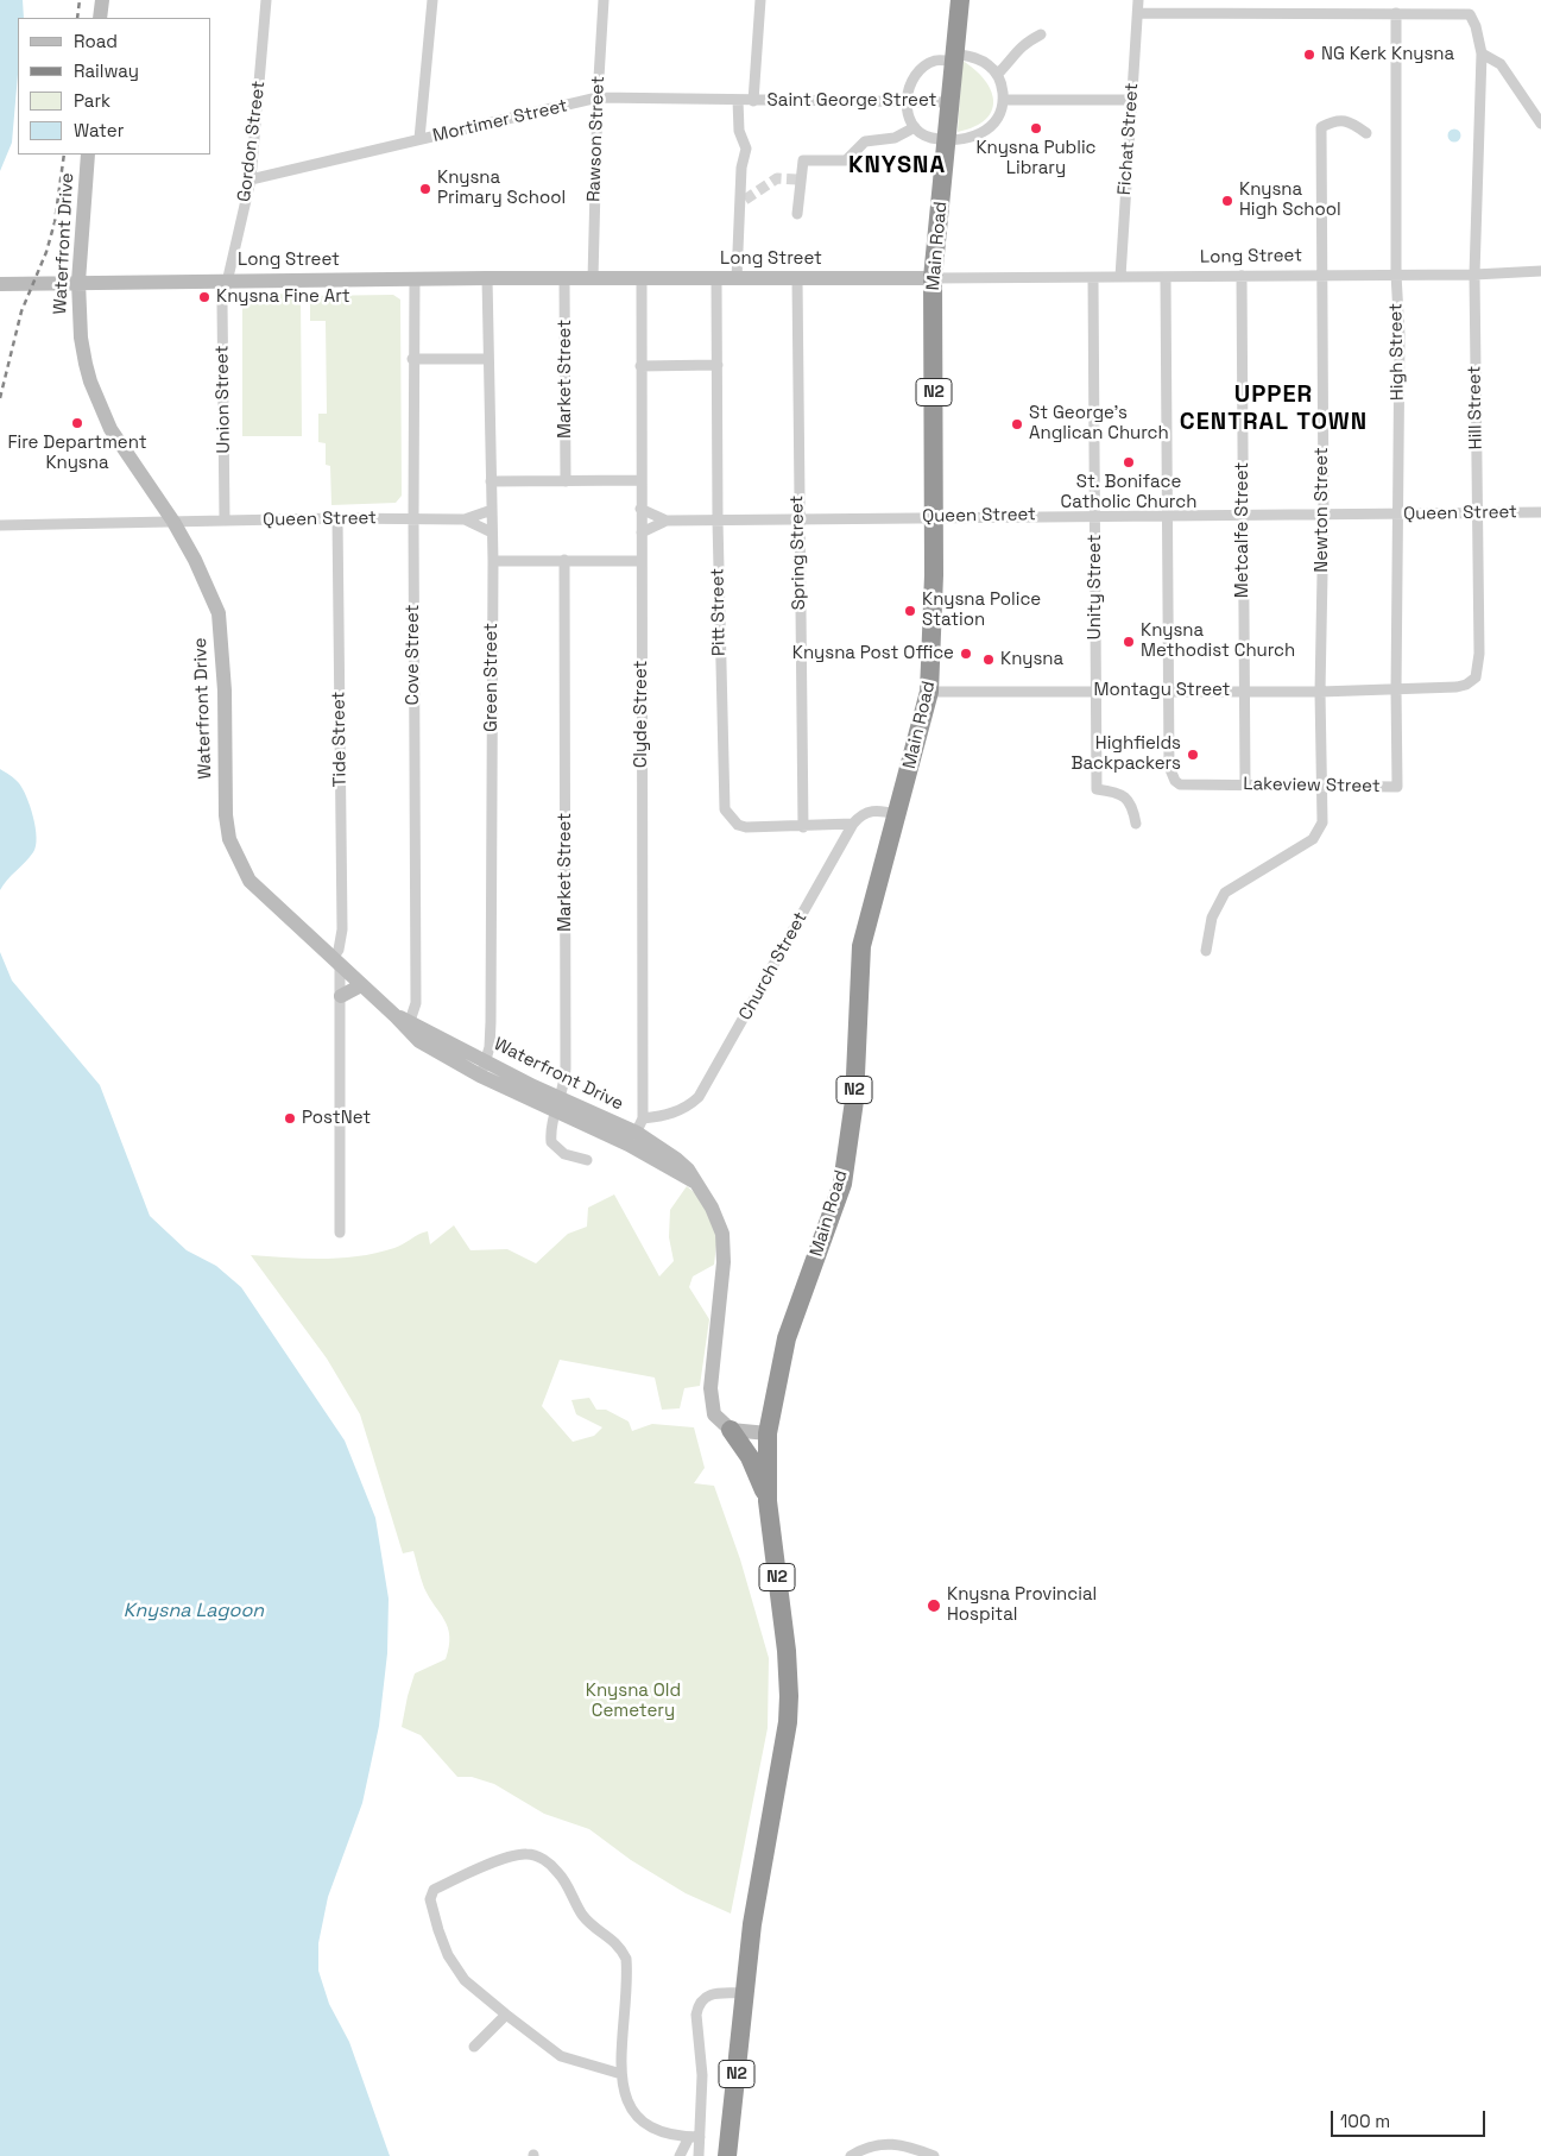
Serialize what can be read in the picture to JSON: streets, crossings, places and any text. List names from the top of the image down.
{
  "streets": {
    "highway": ["Main Road", "N2"],
    "street": [
      "Saint George Street",
      "Mortimer Street",
      "Rawson Street",
      "Fichat Street",
      "Gordon Street",
      "Waterfront Drive",
      "Long Street",
      "High Street",
      "Market Street",
      "Union Street",
      "Hill Street",
      "Newton Street",
      "Queen Street",
      "Metcalfe Street",
      "Spring Street",
      "Unity Street",
      "Pitt Street",
      "Cove Street",
      "Green Street",
      "Montagu Street",
      "Clyde Street",
      "Tide Street",
      "Lakeview Street",
      "Church Street"
    ]
  },
  "crossings": [
    ["Saint George Street", "Mortimer Street"],
    ["Saint George Street", "Main Road"],
    ["Mortimer Street", "Rawson Street"],
    ["Mortimer Street", "Gordon Street"],
    ["Rawson Street", "Long Street"],
    ["Fichat Street", "Long Street"],
    ["Gordon Street", "Long Street"],
    ["Gordon Street", "Union Street"],
    ["Waterfront Drive", "Long Street"],
    ["Waterfront Drive", "Market Street"],
    ["Waterfront Drive", "Queen Street"],
    ["Waterfront Drive", "Cove Street"],
    ["Waterfront Drive", "Green Street"],
    ["Waterfront Drive", "Clyde Street"],
    ["Waterfront Drive", "Tide Street"],
    ["Main Road", "Long Street"],
    ["Main Road", "N2"],
    ["Main Road", "Queen Street"],
    ["Main Road", "Montagu Street"],
    ["Long Street", "High Street"],
    ["Long Street", "Market Street"],
    ["Long Street", "Union Street"],
    ["Long Street", "Hill Street"],
    ["Long Street", "Newton Street"],
    ["Long Street", "Metcalfe Street"],
    ["Long Street", "Spring Street"],
    ["Long Street", "Unity Street"],
    ["Long Street", "Pitt Street"],
    ["Long Street", "Cove Street"],
    ["Long Street", "Green Street"],
    ["Long Street", "Clyde Street"],
    ["High Street", "Hill Street"],
    ["High Street", "Queen Street"],
    ["High Street", "Montagu Street"],
    ["High Street", "Lakeview Street"],
    ["Union Street", "Queen Street"],
    ["Hill Street", "Queen Street"],
    ["Hill Street", "Montagu Street"],
    ["Hill Street", "Lakeview Street"],
    ["Newton Street", "Queen Street"],
    ["Newton Street", "Montagu Street"],
    ["Newton Street", "Lakeview Street"],
    ["Queen Street", "Metcalfe Street"],
    ["Queen Street", "Spring Street"],
    ["Queen Street", "Unity Street"],
    ["Queen Street", "Pitt Street"],
    ["Queen Street", "Cove Street"],
    ["Queen Street", "Green Street"],
    ["Queen Street", "Clyde Street"],
    ["Queen Street", "Tide Street"],
    ["Metcalfe Street", "Montagu Street"],
    ["Metcalfe Street", "Lakeview Street"],
    ["Spring Street", "Pitt Street"],
    ["Unity Street", "Montagu Street"],
    ["Pitt Street", "Church Street"],
    ["Montagu Street", "Lakeview Street"],
    ["Clyde Street", "Church Street"]
  ],
  "districts": ["KNYSNA", "UPPER CENTRAL TOWN"],
  "water": ["Knysna Lagoon"],
  "parks": ["Knysna Old Cemetery"],
  "places": [
    "NG Kerk Knysna",
    "Knysna Public Library",
    "Knysna Primary School",
    "Knysna High School",
    "Knysna Fine Art",
    "Fire Department Knysna",
    "St George's Anglican Church",
    "St. Boniface Catholic Church",
    "Knysna Police Station",
    "Knysna Methodist Church",
    "Knysna Post Office",
    "Knysna",
    "Highfields Backpackers",
    "PostNet",
    "Knysna Provincial Hospital"
  ],
  "legend": [
    "Road",
    "Railway",
    "Park",
    "Water"
  ],
  "scale_bar": "100 m"
}
